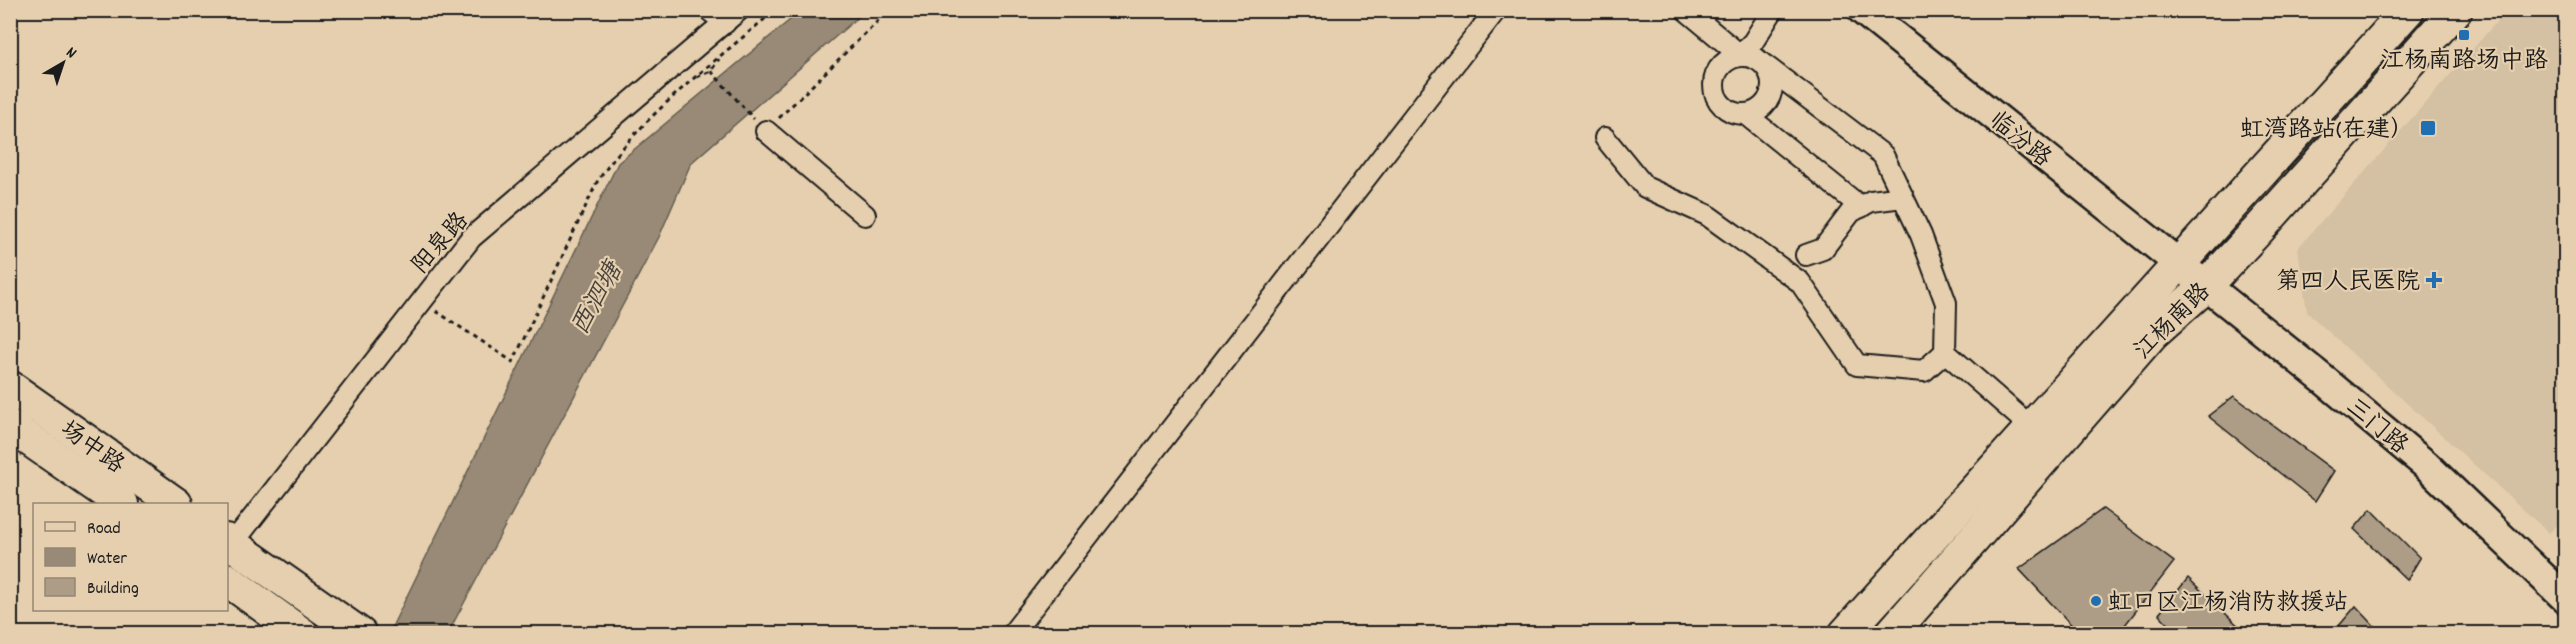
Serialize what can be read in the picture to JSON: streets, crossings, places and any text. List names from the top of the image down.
{
  "streets": {
    "main road": ["江杨南路", "场中路"],
    "street": ["临汾路", "阳泉路", "三门路"]
  },
  "crossings": [
    ["临汾路", "江杨南路"],
    ["临汾路", "三门路"],
    ["江杨南路", "三门路"]
  ],
  "water": ["西泗塘"],
  "places": {
    "transit": ["江杨南路场中路", "虹湾路站(在建）"],
    "health": ["第四人民医院"],
    "other": ["虹口区江杨消防救援站"]
  },
  "legend": ["Road", "Water", "Building"],
  "north": "top right"
}
